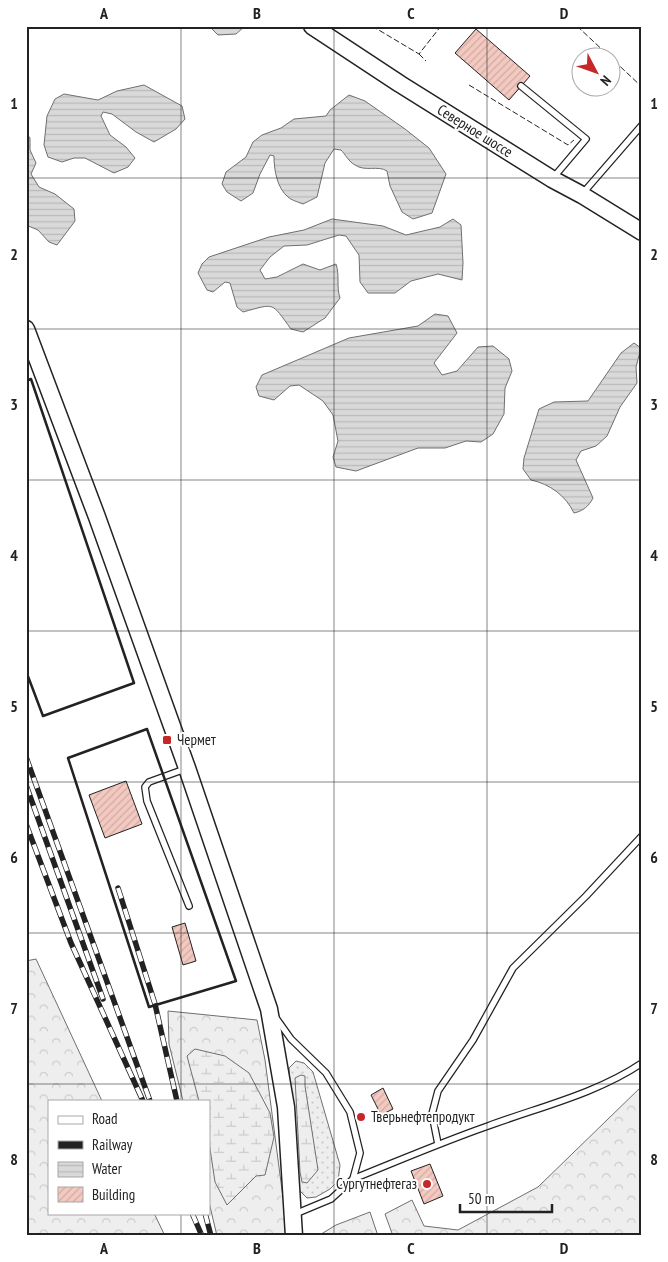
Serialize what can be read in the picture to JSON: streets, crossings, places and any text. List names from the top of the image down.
{
  "streets": {
    "street": ["Северное шоссе"]
  },
  "places": {
    "transit": ["Чермет"],
    "other": ["Тверьнефтепродукт", "Сургутнефтегаз"]
  },
  "legend": [
    "Road",
    "Railway",
    "Water",
    "Building"
  ],
  "scale_bar": "50 m",
  "north": "bottom right",
  "grid": {
    "columns": [
      "A",
      "B",
      "C",
      "D"
    ],
    "rows": [
      "1",
      "2",
      "3",
      "4",
      "5",
      "6",
      "7",
      "8"
    ]
  }
}
